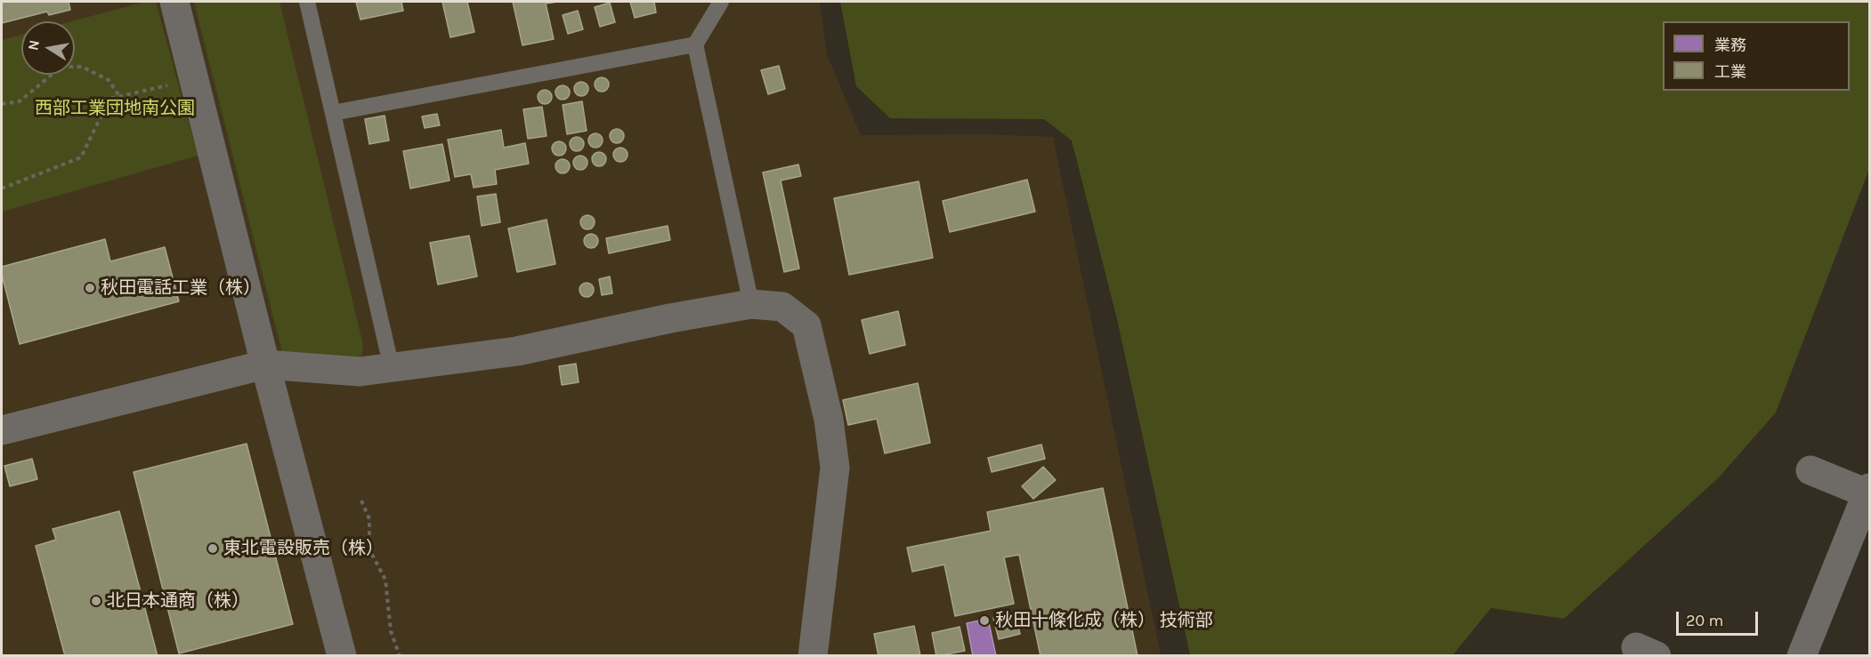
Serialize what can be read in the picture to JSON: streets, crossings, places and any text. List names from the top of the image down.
{
  "parks": ["西部工業団地南公園"],
  "places": [
    "秋田電話工業（株）",
    "東北電設販売（株）",
    "北日本通商（株）",
    "秋田十條化成（株） 技術部"
  ],
  "legend": ["業務", "工業"],
  "scale_bar": "20 m",
  "north": "left"
}
